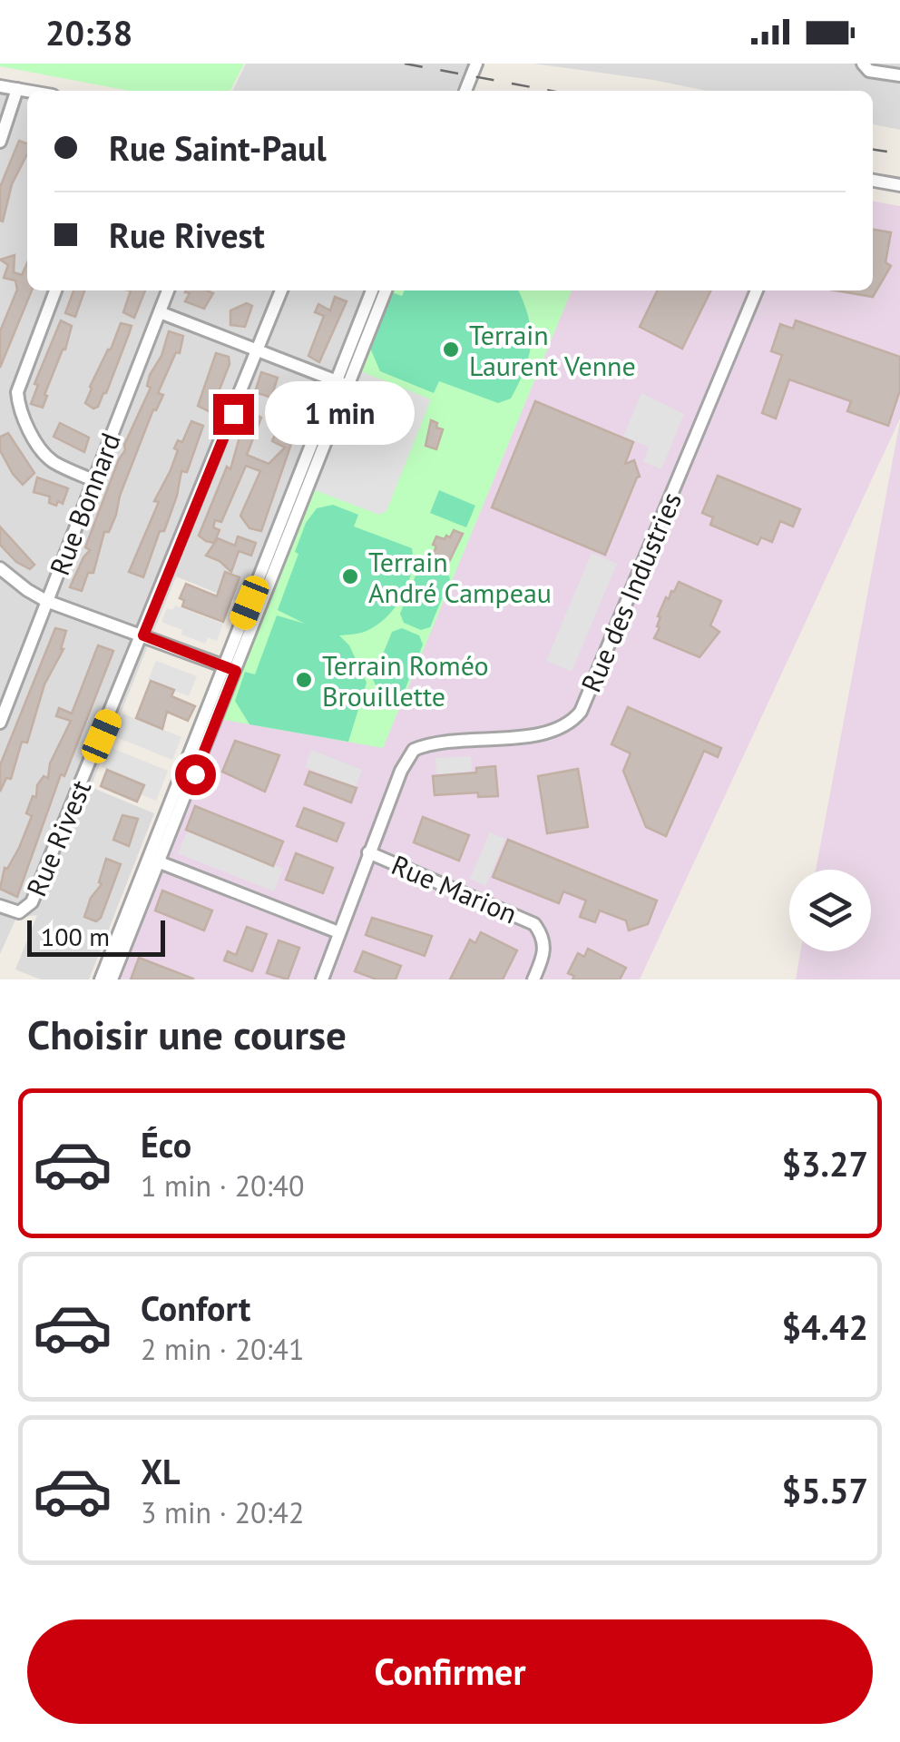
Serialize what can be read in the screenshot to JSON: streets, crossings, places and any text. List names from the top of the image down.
{
  "streets": {
    "street": [
      "Rue Bonnard",
      "Rue des Industries",
      "Rue Rivest",
      "Rue Marion"
    ]
  },
  "crossings": [
    ["Rue des Industries", "Rue Marion"]
  ],
  "places": ["Terrain Laurent Venne", "Terrain André Campeau", "Terrain Roméo Brouillette"],
  "scale_bar": "100 m",
  "page": {
    "status": "20:38",
    "banner": ["Rue Saint-Paul", "Rue Rivest"],
    "bubble": "1 min",
    "scale": "100 m",
    "heading": "Choisir une course",
    "list": [
      {
        "name": "Éco",
        "note": "1 min · 20:40",
        "value": "$3.27"
      },
      {
        "name": "Confort",
        "note": "2 min · 20:41",
        "value": "$4.42"
      },
      {
        "name": "XL",
        "note": "3 min · 20:42",
        "value": "$5.57"
      }
    ],
    "buttons": "Confirmer"
  }
}
